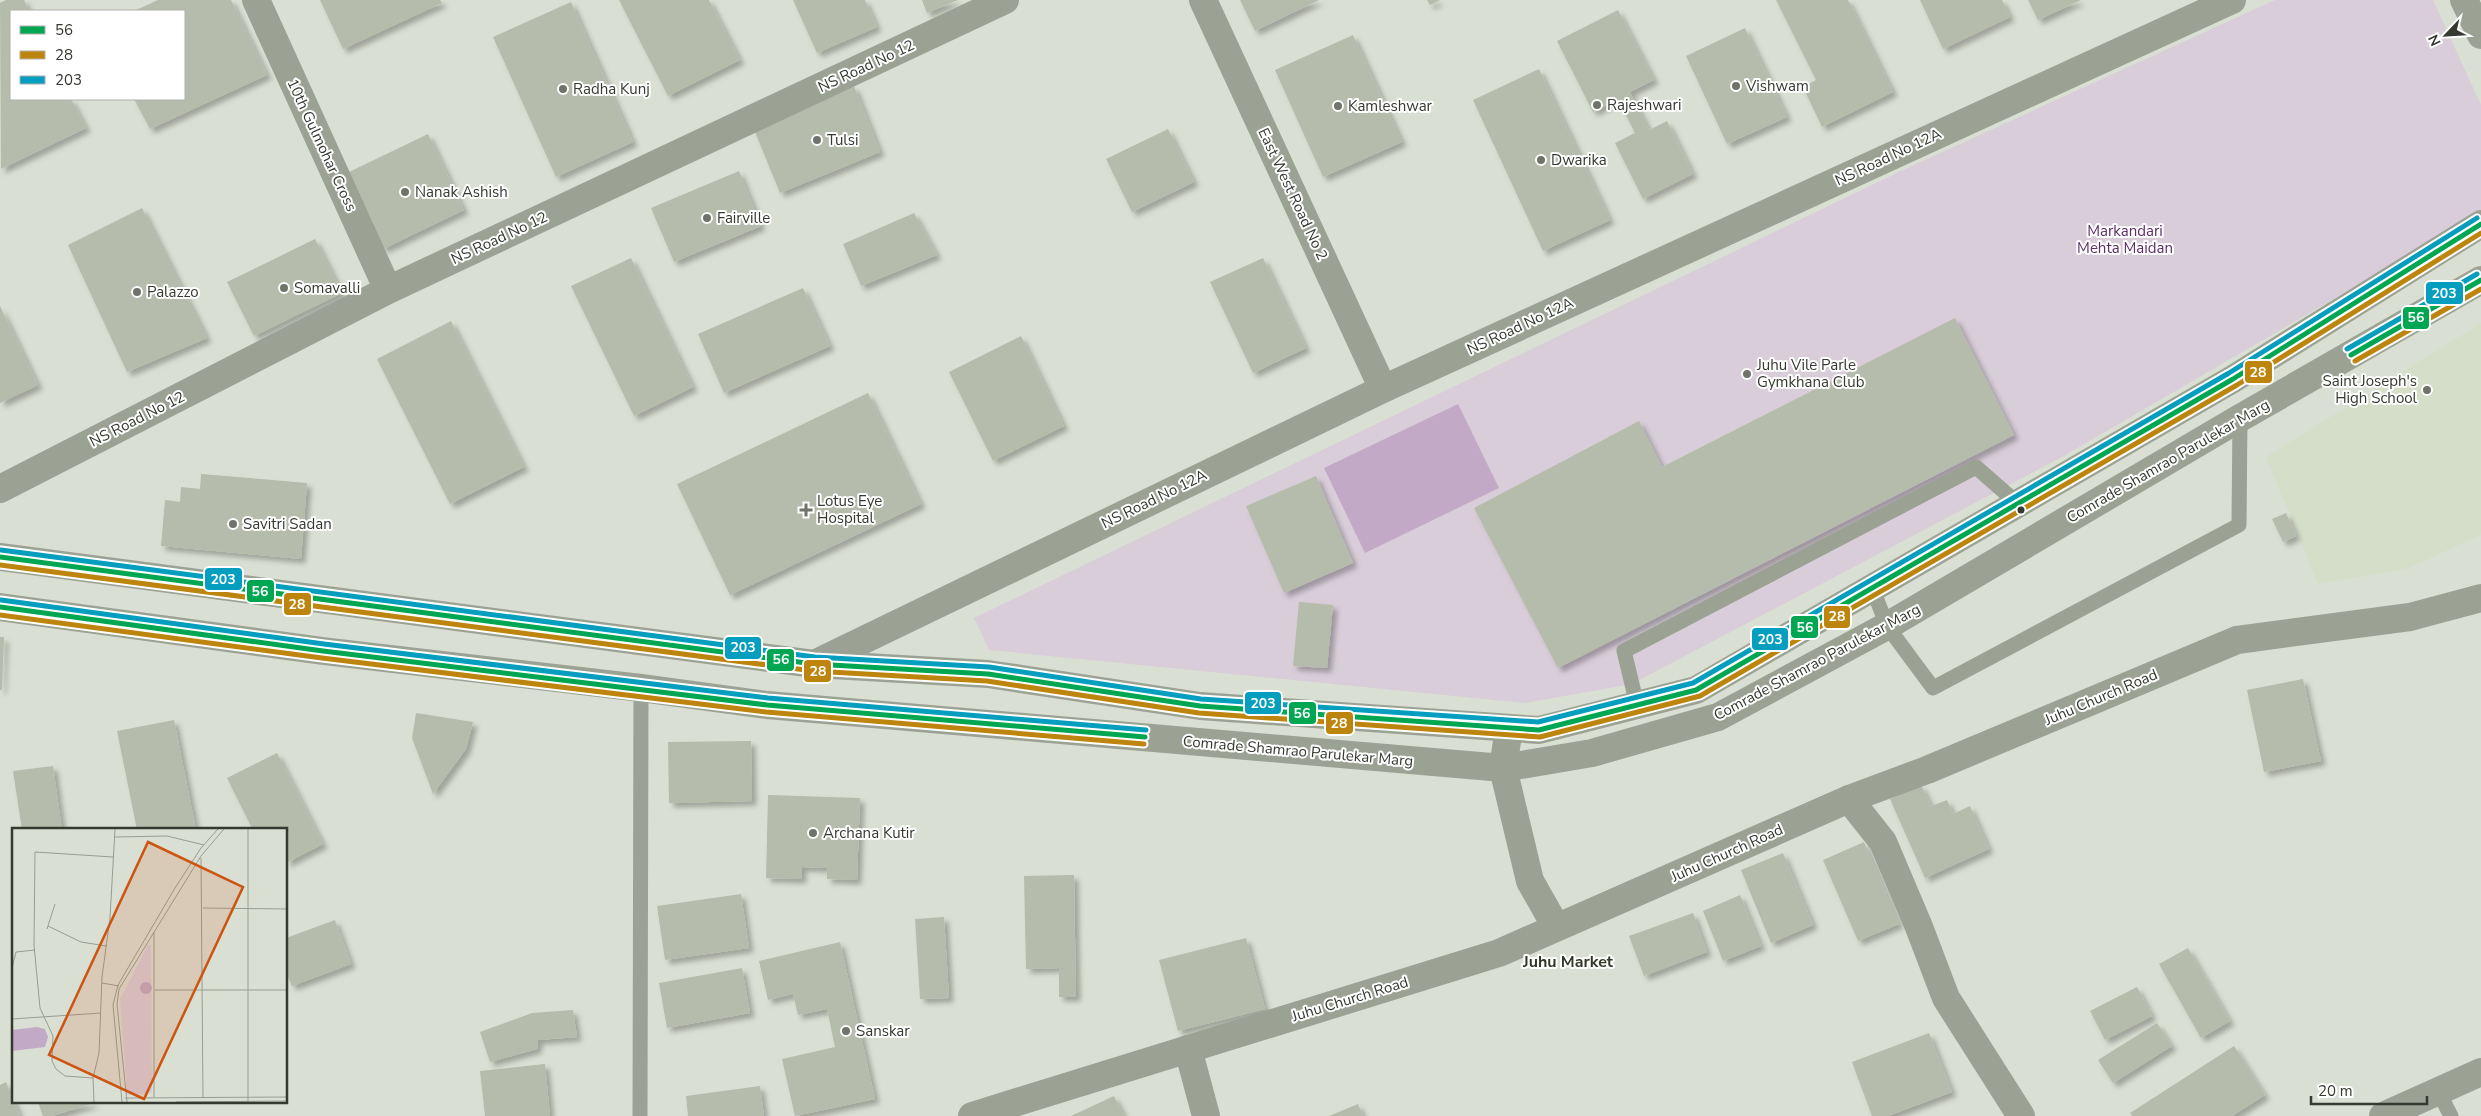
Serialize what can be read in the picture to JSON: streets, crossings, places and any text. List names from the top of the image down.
{
  "streets": {
    "street": [
      "NS Road No 12",
      "10th Gulmohar Cross",
      "NS Road No 12A",
      "East West Road No 2",
      "Comrade Shamrao Parulekar Marg",
      "Juhu Church Road"
    ]
  },
  "crossings": [
    ["NS Road No 12", "10th Gulmohar Cross"],
    ["NS Road No 12A", "East West Road No 2"]
  ],
  "districts": ["Juhu Market"],
  "parks": ["Markandari Mehta Maidan"],
  "places": {
    "other": [
      "Vishwam",
      "Radha Kunj",
      "Rajeshwari",
      "Kamleshwar",
      "Tulsi",
      "Dwarika",
      "Nanak Ashish",
      "Fairville",
      "Somavalli",
      "Palazzo",
      "Juhu Vile Parle Gymkhana Club",
      "Saint Joseph's High School",
      "Savitri Sadan",
      "Archana Kutir",
      "Sanskar"
    ],
    "health": ["Lotus Eye Hospital"]
  },
  "lines": ["transit line 203", "transit line 56", "transit line 28"],
  "legend": ["56", "28", "203"],
  "scale_bar": "20 m",
  "north": "bottom left"
}
